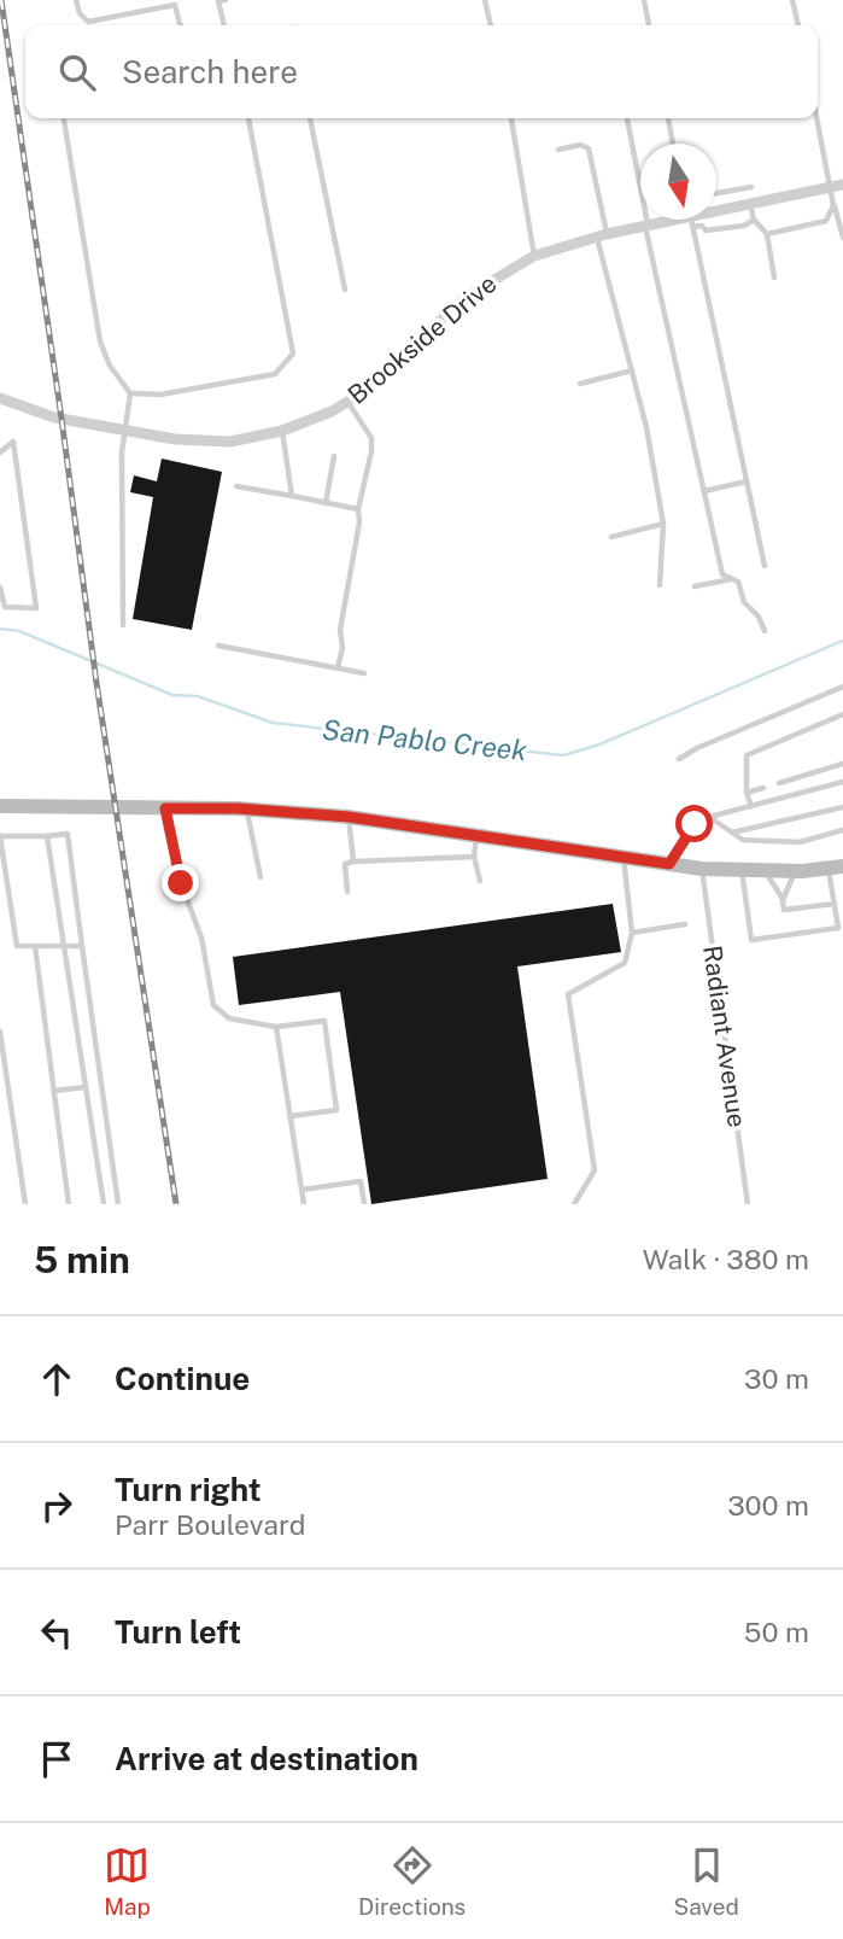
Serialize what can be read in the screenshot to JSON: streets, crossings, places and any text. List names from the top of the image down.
{
  "streets": {
    "street": ["Brookside Drive"],
    "lane": ["Radiant Avenue"]
  },
  "water": ["San Pablo Creek"],
  "north": "bottom",
  "page": {
    "search": "Search here",
    "heading": ["5 min", "Walk · 380 m"],
    "list": [
      ["Continue", "30 m"],
      ["Turn right", "Parr Boulevard", "300 m"],
      ["Turn left", "50 m"],
      "Arrive at destination"
    ],
    "nav": ["Map", "Directions", "Saved"]
  }
}
